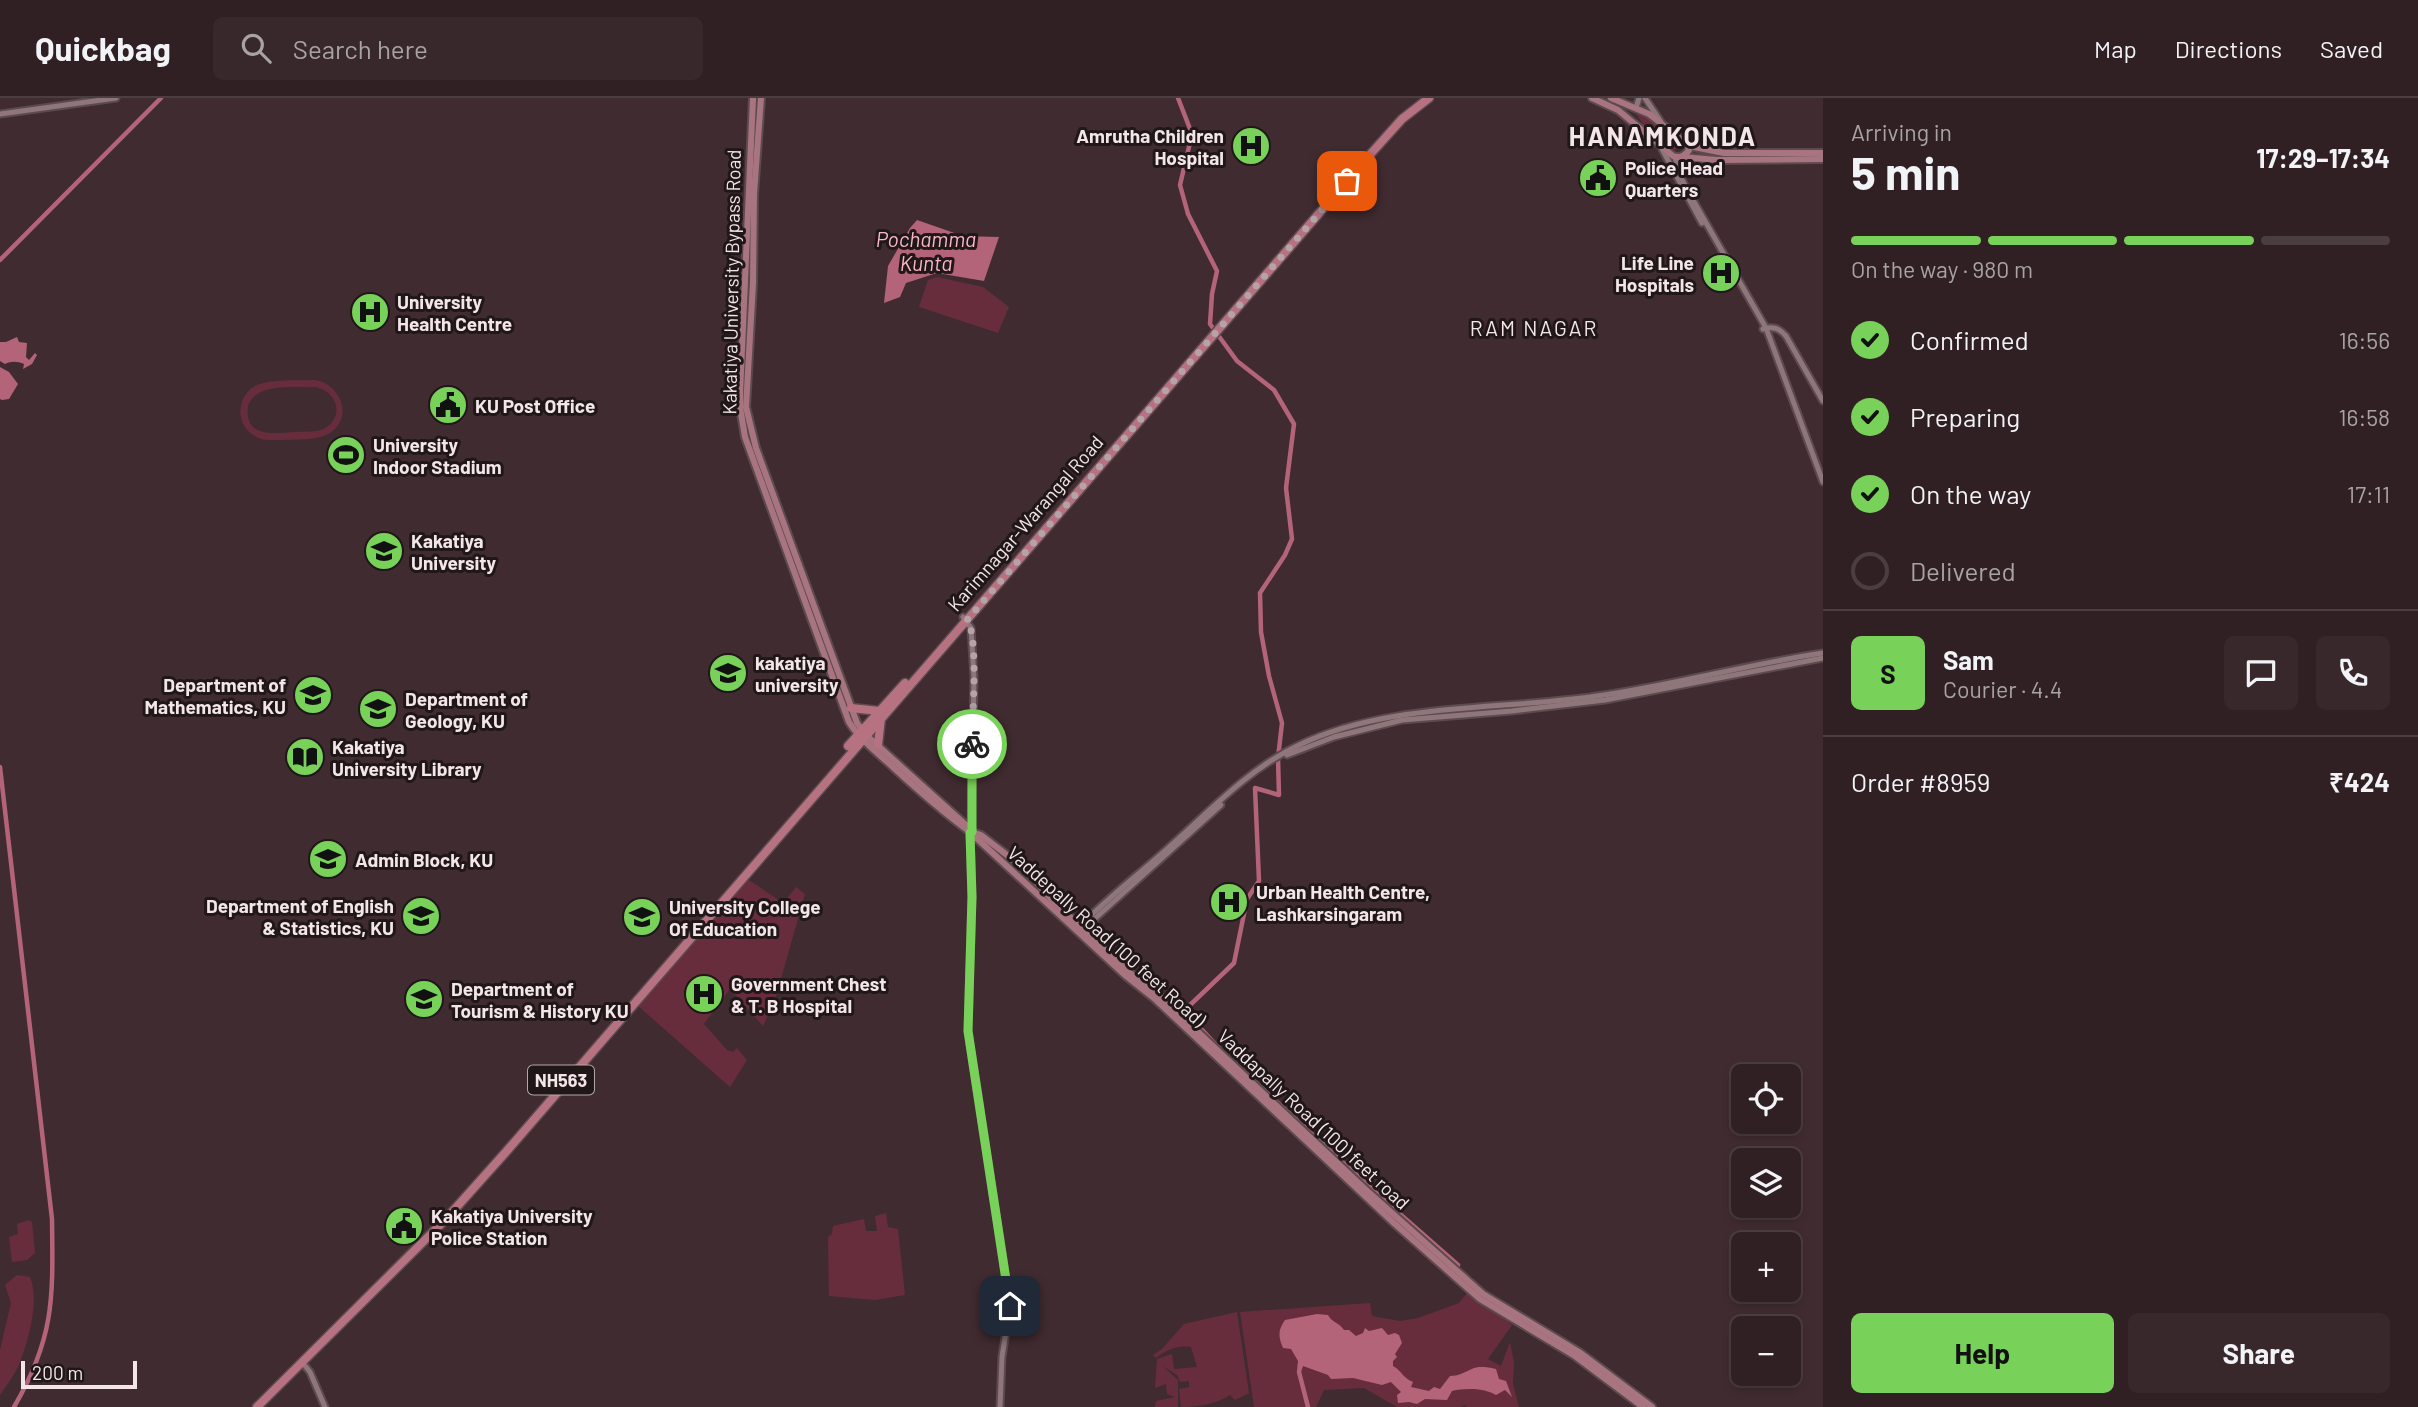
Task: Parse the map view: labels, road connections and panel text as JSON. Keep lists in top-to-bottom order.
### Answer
{
  "streets": {
    "highway": ["Karimnagar-Warangal Road", "NH563"],
    "main road": ["Kakatiya University Bypass Road", "Vaddepally Road (100 feet Road)", "Vaddapally Road (100) feet road"]
  },
  "crossings": [
    ["Kakatiya University Bypass Road", "Karimnagar-Warangal Road"],
    ["Kakatiya University Bypass Road", "NH563"],
    ["Karimnagar-Warangal Road", "NH563"],
    ["Vaddepally Road (100 feet Road)", "Vaddapally Road (100) feet road"]
  ],
  "districts": ["HANAMKONDA", "RAM NAGAR"],
  "water": ["Pochamma Kunta"],
  "places": {
    "hospital": [
      "Amrutha Children Hospital",
      "Life Line Hospitals",
      "University Health Centre",
      "Urban Health Centre, Lashkarsingaram",
      "Government Chest & T. B Hospital"
    ],
    "public building": ["Police Head Quarters", "KU Post Office", "Kakatiya University Police Station"],
    "sports": ["University Indoor Stadium"],
    "school or university": [
      "Kakatiya University",
      "kakatiya university",
      "Department of Mathematics, KU",
      "Department of Geology, KU",
      "Admin Block, KU",
      "Department of English & Statistics, KU",
      "University College Of Education",
      "Department of Tourism & History KU"
    ],
    "library": ["Kakatiya University Library"]
  },
  "scale_bar": "200 m",
  "page": {
    "header": "Quickbag",
    "search": "Search here",
    "nav": ["Map", "Directions", "Saved"],
    "heading": ["5 min", "Arriving in", "17:29–17:34"],
    "panel": [
      "Sam",
      "Courier · 4.4",
      "Order #8959",
      "₹424"
    ],
    "bar": "On the way · 980 m",
    "list": [
      ["Confirmed", "16:56"],
      ["Preparing", "16:58"],
      ["On the way", "17:11"],
      "Delivered"
    ],
    "round": "S",
    "map_buttons": ["+", "−"],
    "buttons": ["Help", "Share"],
    "scale": "200 m"
  }
}
